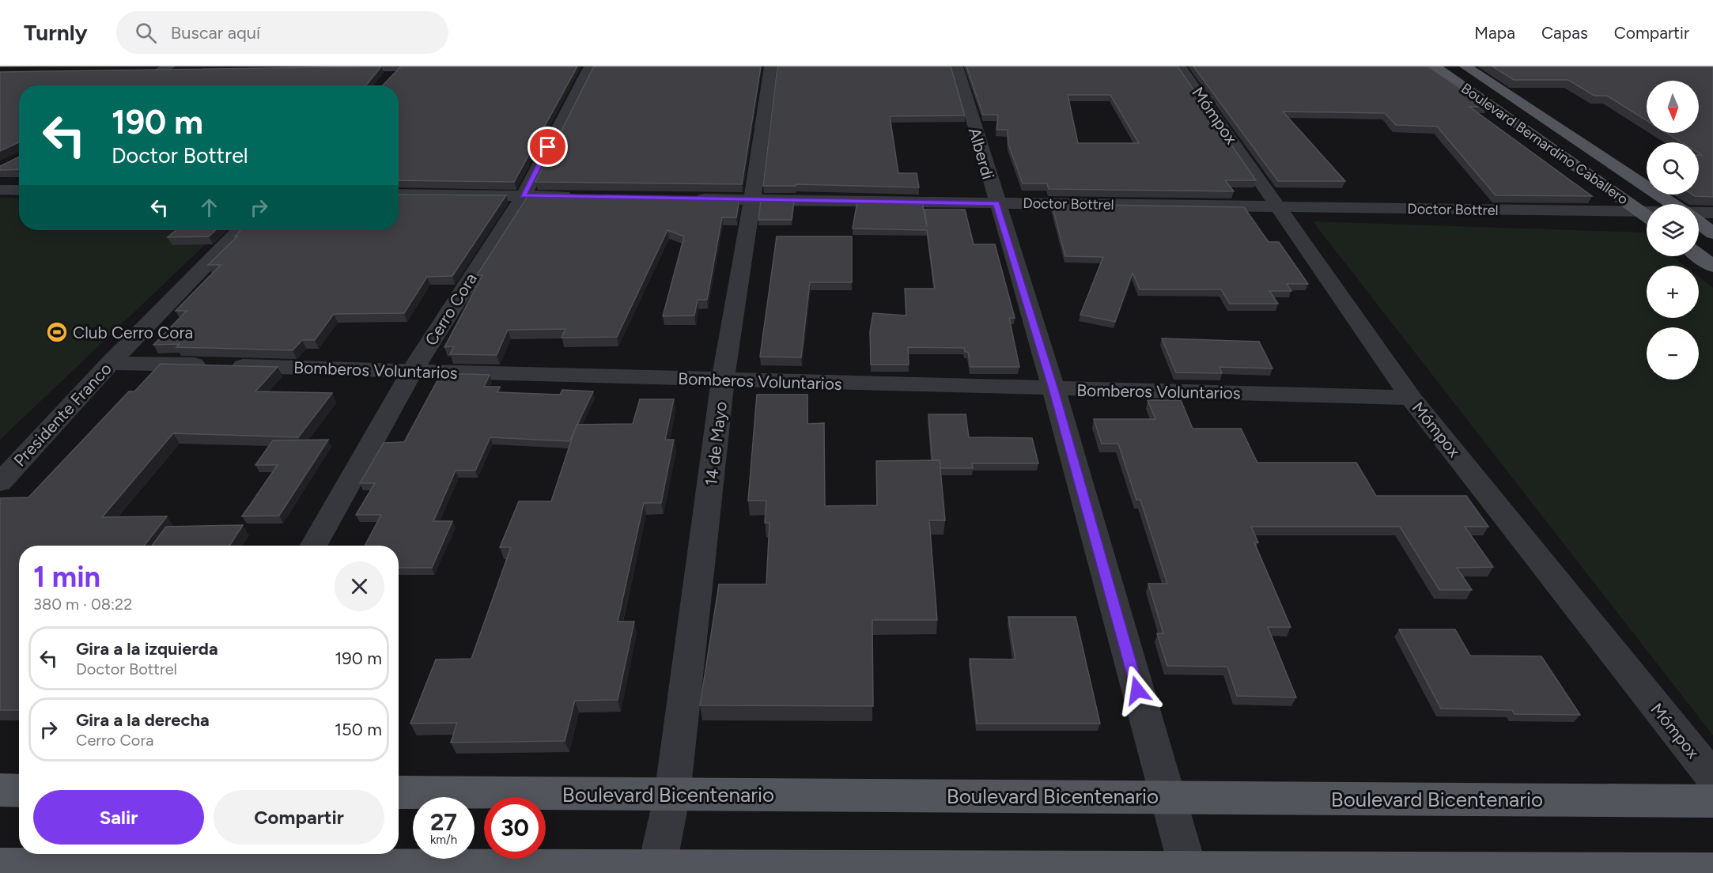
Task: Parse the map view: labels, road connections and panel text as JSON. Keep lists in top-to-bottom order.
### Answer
{
  "streets": {
    "main road": ["Boulevard Bernardino Caballero", "Boulevard Bicentenario"],
    "street": [
      "Mómpox",
      "Alberdi",
      "Doctor Bottrel",
      "Cerro Cora",
      "Bomberos Voluntarios",
      "Presidente Franco",
      "14 de Mayo"
    ]
  },
  "crossings": [
    ["Mómpox", "Doctor Bottrel"],
    ["Mómpox", "Bomberos Voluntarios"],
    ["Alberdi", "Doctor Bottrel"],
    ["Alberdi", "Bomberos Voluntarios"],
    ["Alberdi", "Boulevard Bicentenario"],
    ["Doctor Bottrel", "14 de Mayo"],
    ["Cerro Cora", "Bomberos Voluntarios"],
    ["Bomberos Voluntarios", "Presidente Franco"],
    ["Bomberos Voluntarios", "14 de Mayo"],
    ["14 de Mayo", "Boulevard Bicentenario"]
  ],
  "places": {
    "sports": ["Club Cerro Cora"]
  },
  "north": "bottom",
  "page": {
    "header": "Turnly",
    "search": "Buscar aquí",
    "nav": ["Mapa", "Capas", "Compartir"],
    "map_buttons": ["+", "−"],
    "turn": ["190 m", "Doctor Bottrel"],
    "heading": ["1 min", "380 m · 08:22"],
    "list": [
      {
        "name": "Gira a la izquierda",
        "note": "Doctor Bottrel",
        "value": "190 m"
      },
      {
        "name": "Gira a la derecha",
        "note": "Cerro Cora",
        "value": "150 m"
      }
    ],
    "buttons": ["Salir", "Compartir"],
    "speed": "27 km/h",
    "limit": "30"
  }
}
